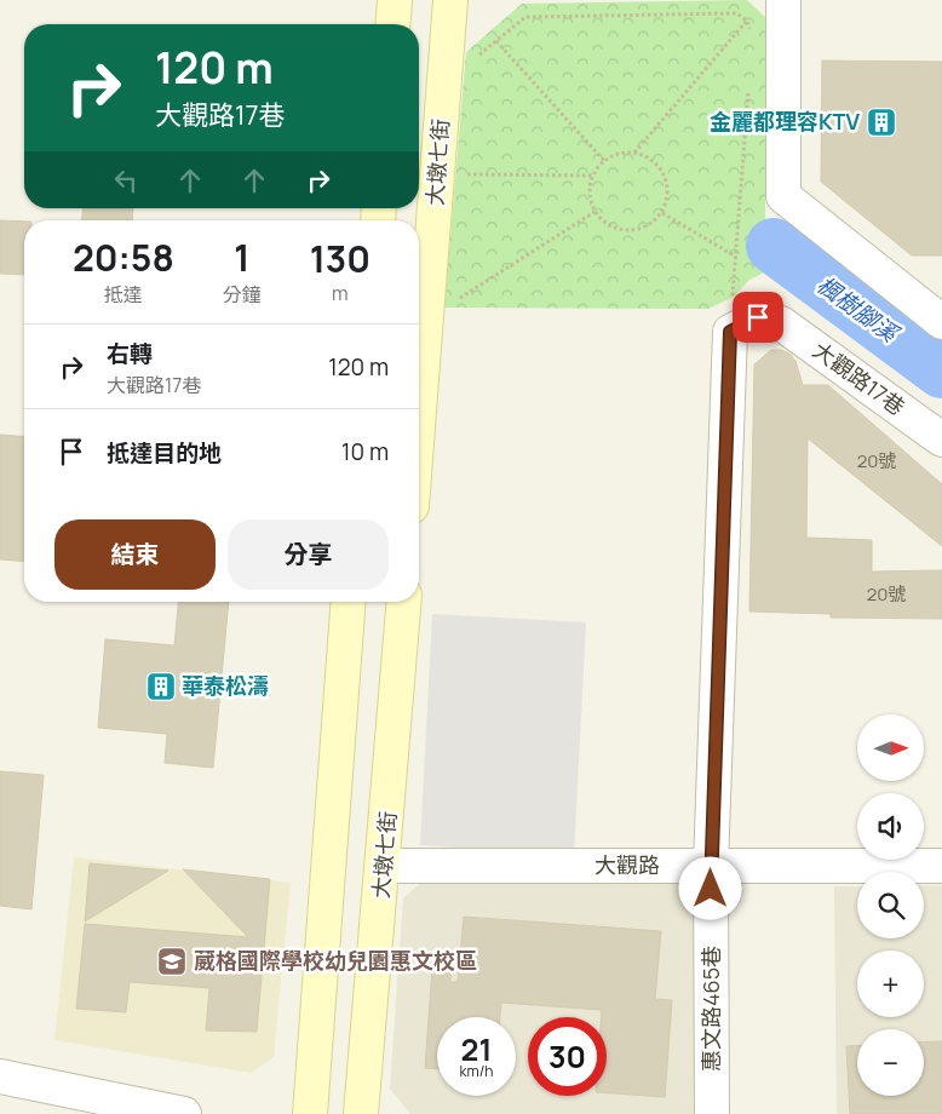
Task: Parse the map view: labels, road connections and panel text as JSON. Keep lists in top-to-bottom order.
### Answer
{
  "streets": {
    "street": [
      "大墩七街",
      "大觀路17巷",
      "大觀路",
      "惠文路465巷"
    ]
  },
  "crossings": [
    ["大墩七街", "大觀路"],
    ["大觀路", "惠文路465巷"]
  ],
  "water": ["楓樹腳溪"],
  "places": {
    "building": ["金麗都理容KTV", "華泰松濤"],
    "school or university": ["葳格國際學校幼兒園惠文校區"]
  },
  "house_numbers": ["20號", "20號"],
  "north": "right",
  "page": {
    "turn": ["120 m", "大觀路17巷"],
    "eta": [
      "20:58",
      "抵達",
      "1",
      "分鐘",
      "130",
      "m"
    ],
    "list": [
      {
        "name": "右轉",
        "note": "大觀路17巷",
        "value": "120 m"
      },
      {
        "name": "抵達目的地",
        "value": "10 m"
      }
    ],
    "buttons": ["結束", "分享"],
    "map_buttons": ["+", "−"],
    "speed": "21 km/h",
    "limit": "30"
  }
}
